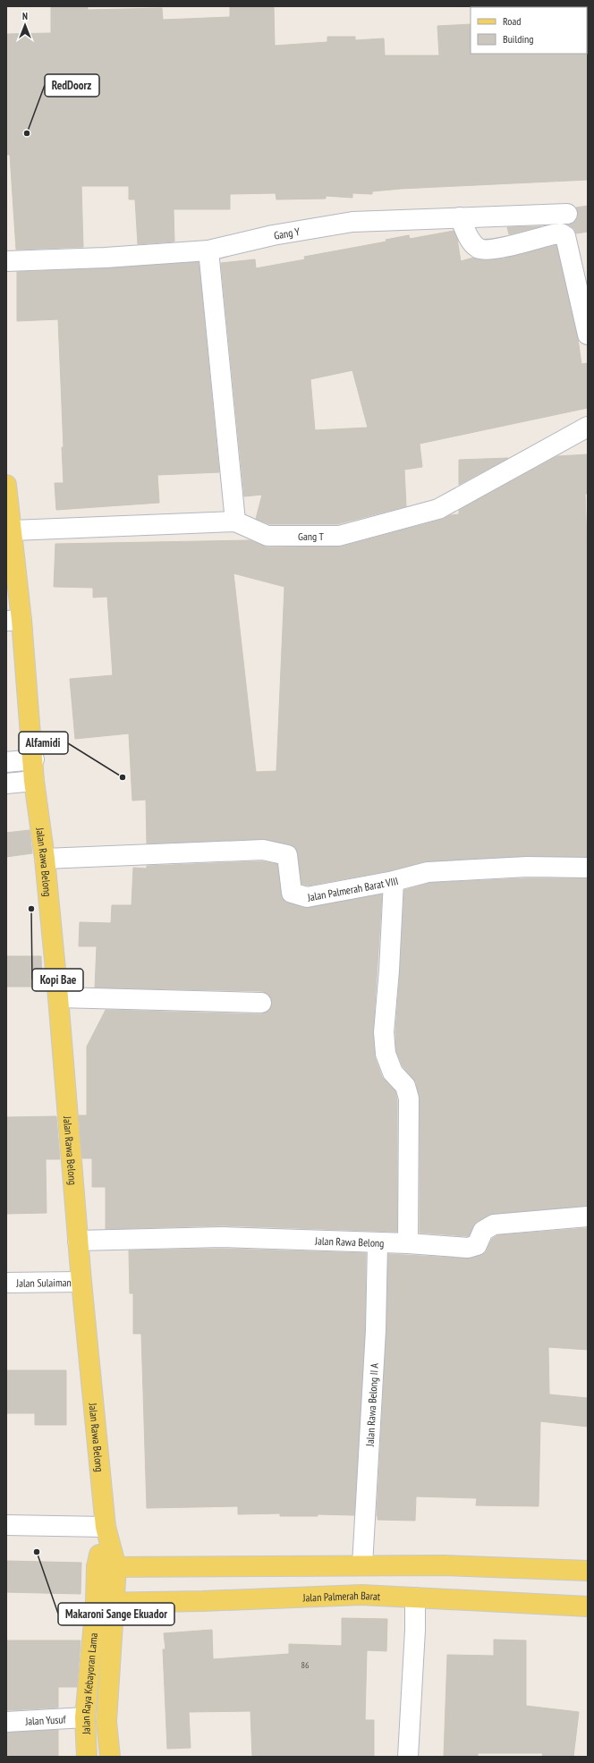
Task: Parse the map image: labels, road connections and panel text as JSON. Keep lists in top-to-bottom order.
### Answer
{
  "streets": {
    "main road": ["Jalan Rawa Belong", "Jalan Palmerah Barat", "Jalan Raya Kebayoran Lama"],
    "street": [
      "Gang Y",
      "Gang T",
      "Jalan Palmerah Barat VIII",
      "Jalan Sulaiman",
      "Jalan Rawa Belong II A",
      "Jalan Yusuf"
    ]
  },
  "crossings": [
    ["Gang T", "Jalan Rawa Belong"],
    ["Jalan Rawa Belong", "Jalan Palmerah Barat VIII"],
    ["Jalan Rawa Belong", "Jalan Sulaiman"],
    ["Jalan Rawa Belong", "Jalan Rawa Belong II A"],
    ["Jalan Rawa Belong", "Jalan Raya Kebayoran Lama"],
    ["Jalan Palmerah Barat", "Jalan Raya Kebayoran Lama"],
    ["Jalan Raya Kebayoran Lama", "Jalan Yusuf"]
  ],
  "places": [
    "RedDoorz",
    "Alfamidi",
    "Kopi Bae",
    "Makaroni Sange Ekuador"
  ],
  "house_numbers": ["86"],
  "legend": ["Road", "Building"],
  "north": "top"
}
